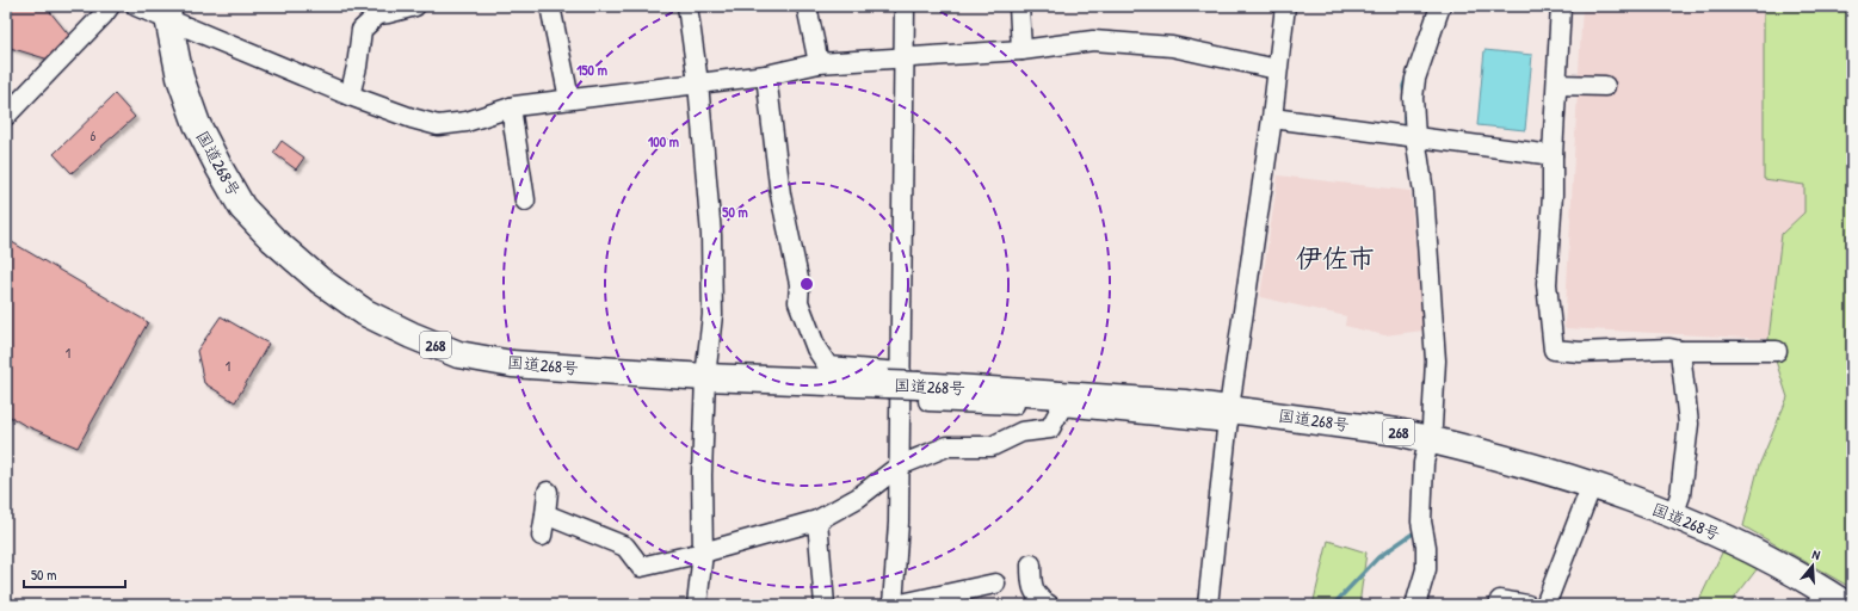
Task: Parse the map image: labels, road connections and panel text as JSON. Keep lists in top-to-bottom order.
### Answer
{
  "streets": {
    "highway": ["国道268号", "268"]
  },
  "districts": ["伊佐市"],
  "house_numbers": ["6", "1", "1"],
  "scale_bar": "50 m",
  "north": "top",
  "rings": ["150 m", "100 m", "50 m"]
}
